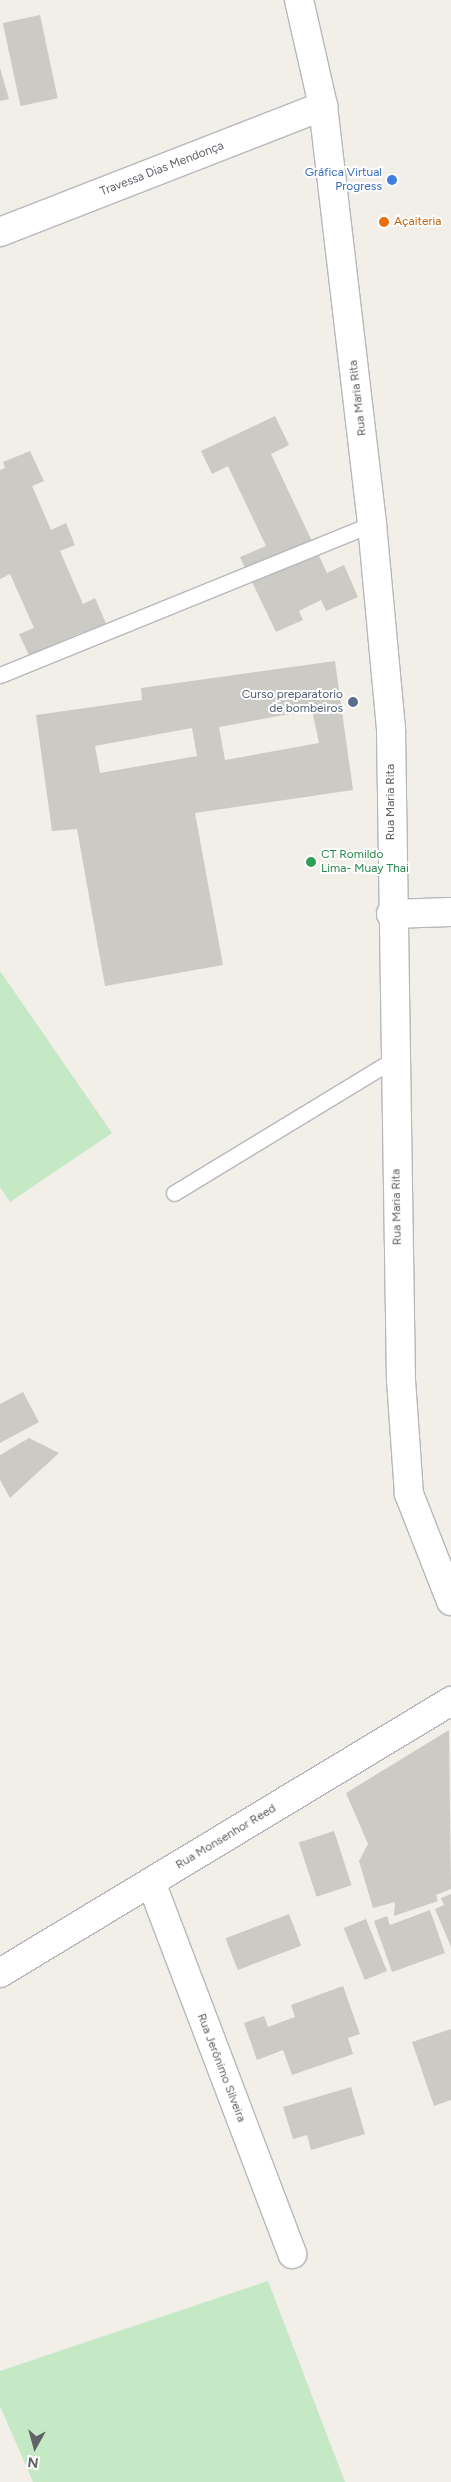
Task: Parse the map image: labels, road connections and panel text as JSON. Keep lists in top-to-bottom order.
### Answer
{
  "streets": {
    "street": [
      "Travessa Dias Mendonça",
      "Rua Maria Rita",
      "Rua Monsenhor Reed",
      "Rua Jerônimo Silveira"
    ]
  },
  "crossings": [
    ["Travessa Dias Mendonça", "Rua Maria Rita"],
    ["Rua Monsenhor Reed", "Rua Jerônimo Silveira"]
  ],
  "places": [
    "Gráfica Virtual Progress",
    "Açaiteria",
    "Curso preparatorio de bombeiros",
    "CT Romildo Lima- Muay Thai"
  ],
  "north": "bottom"
}
